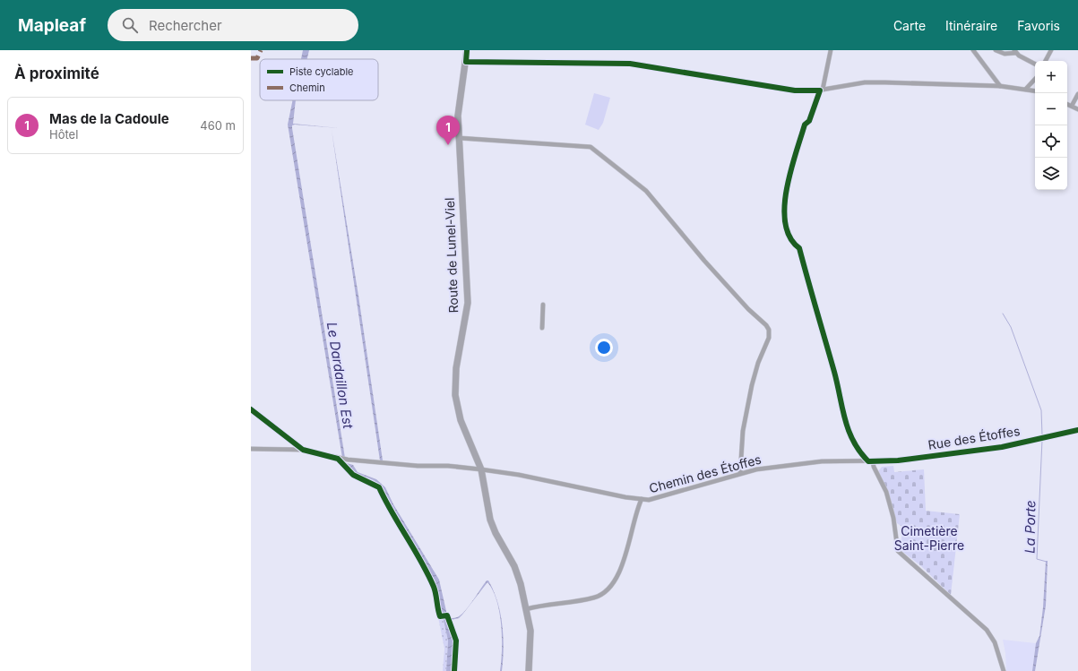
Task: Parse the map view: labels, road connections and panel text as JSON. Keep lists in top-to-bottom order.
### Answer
{
  "streets": {
    "street": ["Route de Lunel-Viel", "Rue des Étoffes", "Chemin des Étoffes"]
  },
  "crossings": [
    ["Route de Lunel-Viel", "Chemin des Étoffes"],
    ["Rue des Étoffes", "Chemin des Étoffes"]
  ],
  "water": ["Le Dardaillon Est", "La Porte"],
  "parks": ["Cimetière Saint-Pierre"],
  "legend": ["Piste cyclable", "Chemin"],
  "page": {
    "header": "Mapleaf",
    "search": "Rechercher",
    "nav": ["Carte", "Itinéraire", "Favoris"],
    "heading": "À proximité",
    "map_buttons": ["+", "−"],
    "list": [
      {
        "mark": "1",
        "name": "Mas de la Cadoule",
        "note": "Hôtel",
        "value": "460 m"
      }
    ],
    "pins": "1"
  }
}
